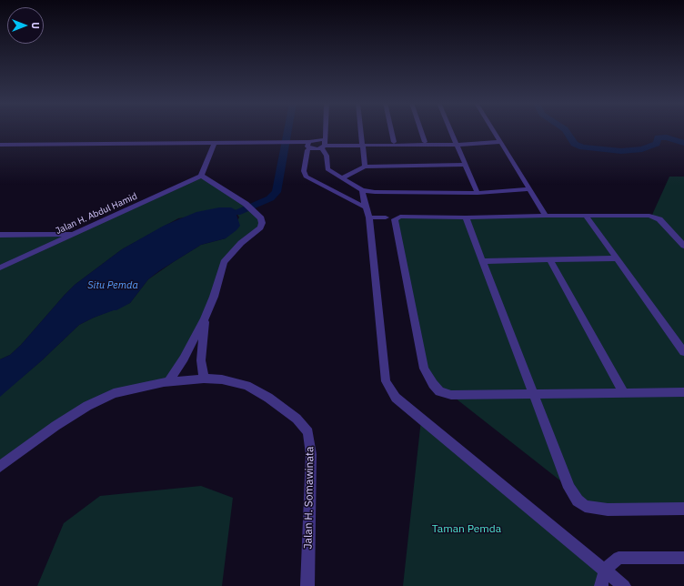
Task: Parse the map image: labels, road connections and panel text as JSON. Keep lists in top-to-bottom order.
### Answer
{
  "streets": {
    "street": ["Jalan H. Abdul Hamid", "Jalan H. Somawinata"]
  },
  "water": ["Situ Pemda"],
  "parks": ["Taman Pemda"],
  "north": "right"
}
